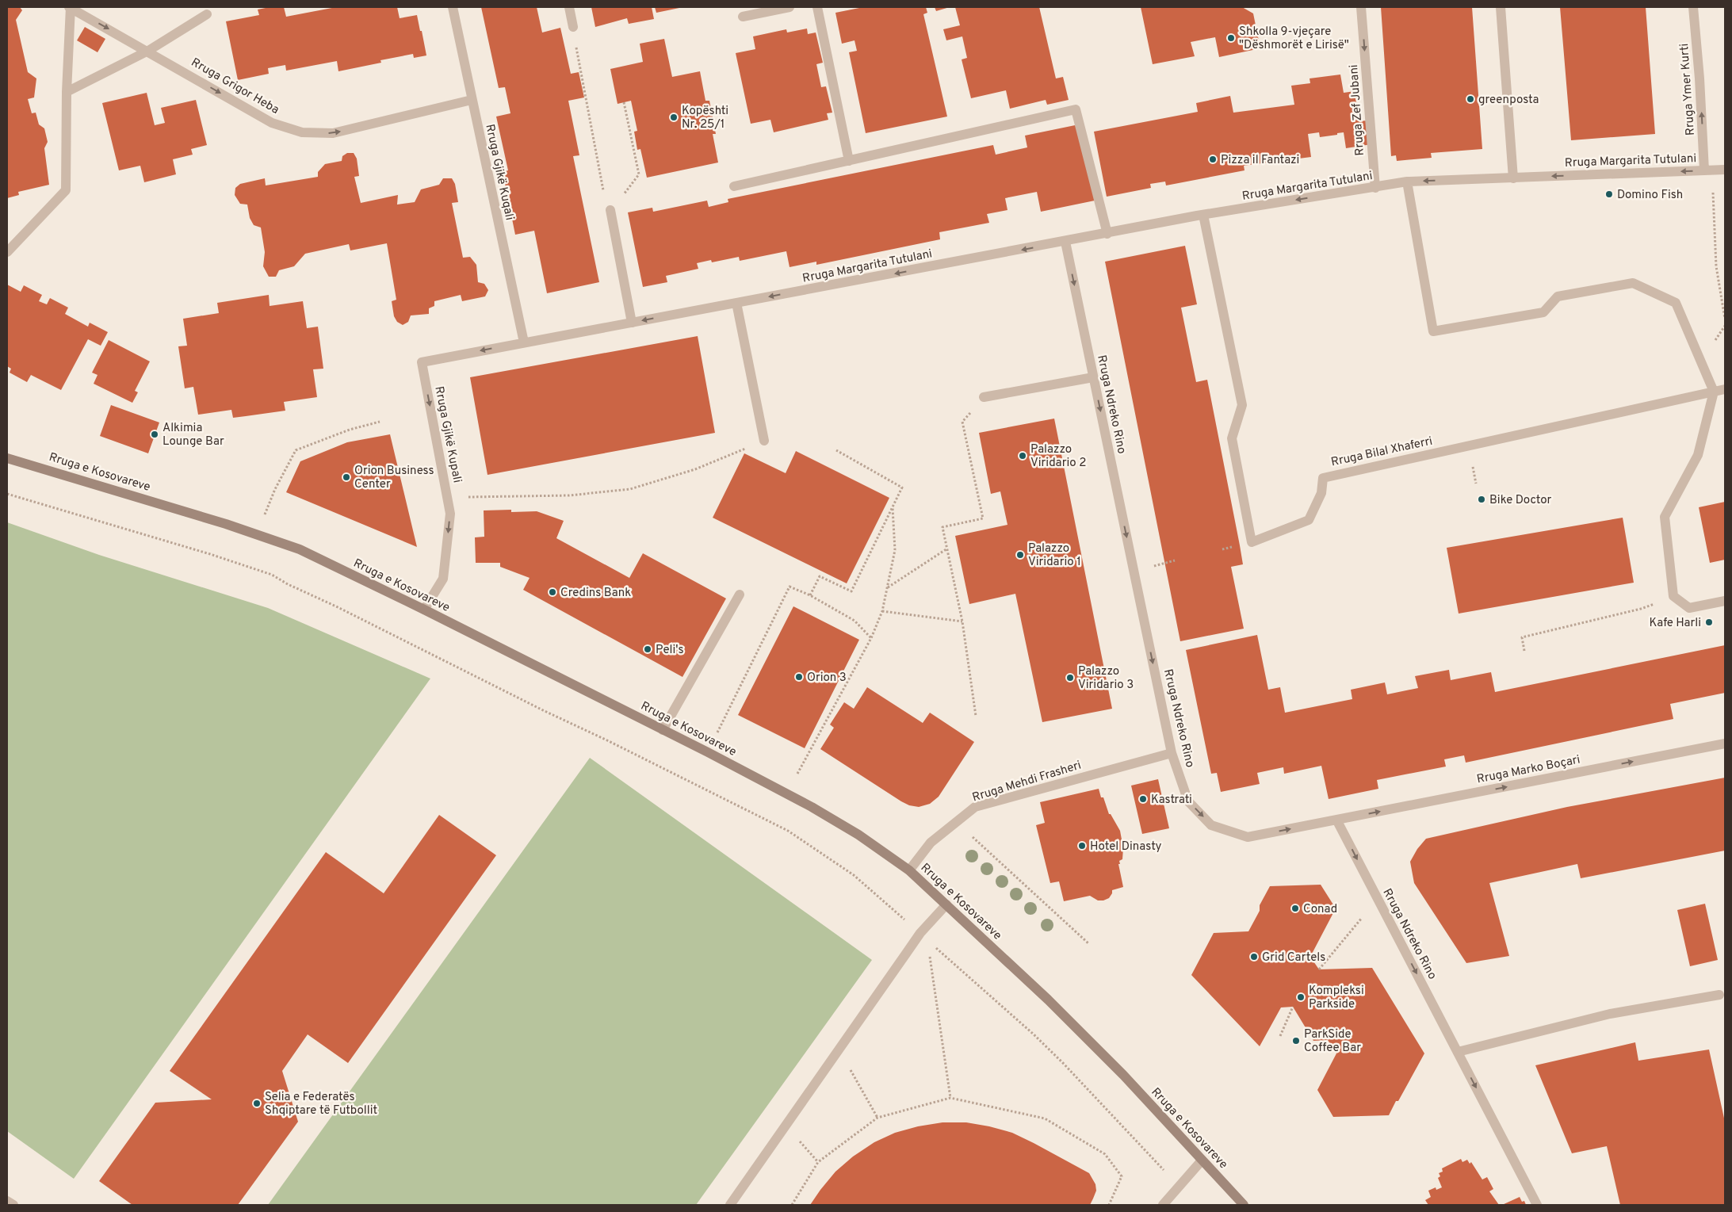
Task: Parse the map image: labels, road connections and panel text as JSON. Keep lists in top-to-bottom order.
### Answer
{
  "streets": {
    "street": [
      "Rruga Grigor Heba",
      "Rruga Ymer Kurti",
      "Rruga Zef Jubani",
      "Rruga Margarita Tutulani",
      "Rruga Gjikë Kuqali",
      "Rruga Ndreko Rino",
      "Rruga Gjikë Kupali",
      "Rruga Bilal Xhaferri",
      "Rruga e Kosovareve",
      "Rruga Marko Boçari",
      "Rruga Mehdi Frasheri"
    ]
  },
  "crossings": [
    ["Rruga Grigor Heba", "Rruga Gjikë Kuqali"],
    ["Rruga Ymer Kurti", "Rruga Margarita Tutulani"],
    ["Rruga Zef Jubani", "Rruga Margarita Tutulani"],
    ["Rruga Margarita Tutulani", "Rruga Gjikë Kuqali"],
    ["Rruga Margarita Tutulani", "Rruga Ndreko Rino"],
    ["Rruga Margarita Tutulani", "Rruga Gjikë Kupali"],
    ["Rruga Margarita Tutulani", "Rruga Bilal Xhaferri"],
    ["Rruga Gjikë Kuqali", "Rruga Gjikë Kupali"],
    ["Rruga Ndreko Rino", "Rruga Marko Boçari"],
    ["Rruga Ndreko Rino", "Rruga Mehdi Frasheri"],
    ["Rruga Gjikë Kupali", "Rruga e Kosovareve"],
    ["Rruga e Kosovareve", "Rruga Mehdi Frasheri"]
  ],
  "one_way": [
    "Rruga Grigor Heba",
    "Rruga Ymer Kurti",
    "Rruga Zef Jubani",
    "Rruga Margarita Tutulani",
    "Rruga Ndreko Rino",
    "Rruga Marko Boçari"
  ],
  "places": [
    "Shkolla 9-vjeçare \"Dëshmorët e Lirisë\"",
    "greenposta",
    "Kopështi Nr. 25/1",
    "Pizza il Fantazi",
    "Domino Fish",
    "Alkimia Lounge Bar",
    "Palazzo Viridario 2",
    "Orion Business Center",
    "Bike Doctor",
    "Palazzo Viridario 1",
    "Credins Bank",
    "Kafe Harli",
    "Peli's",
    "Orion 3",
    "Palazzo Viridario 3",
    "Kastrati",
    "Hotel Dinasty",
    "Conad",
    "Grid Cartels",
    "Kompleksi Parkside",
    "ParkSide Coffee Bar",
    "Selia e Federatës Shqiptare të Futbollit"
  ]
}
